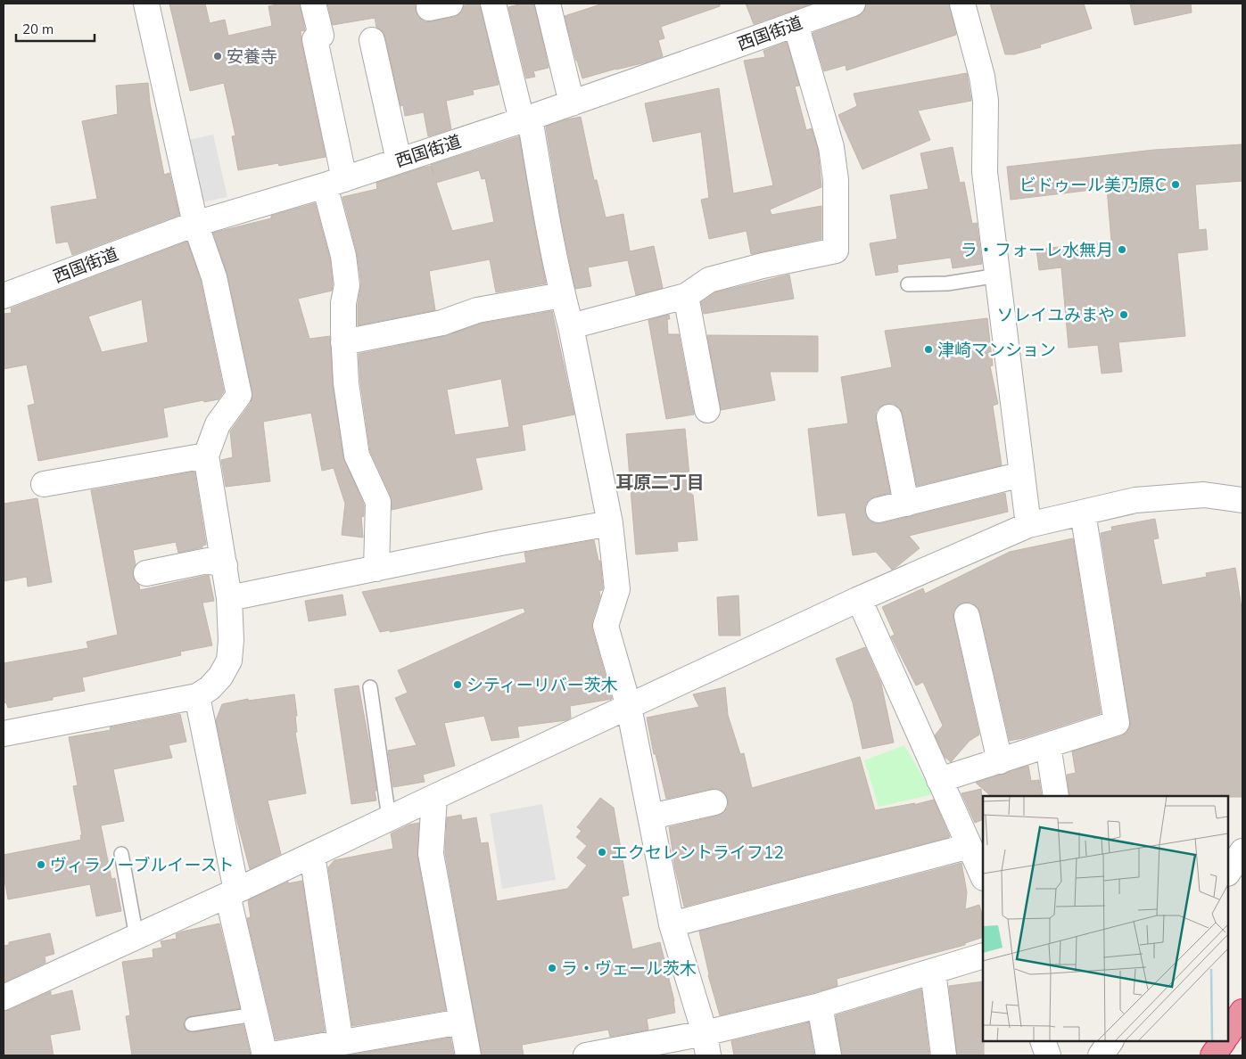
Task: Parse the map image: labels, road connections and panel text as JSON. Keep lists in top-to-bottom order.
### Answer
{
  "streets": {
    "street": ["西国街道"]
  },
  "districts": ["耳原二丁目"],
  "places": [
    "安養寺",
    "ビドゥール美乃原C",
    "ラ・フォーレ水無月",
    "ソレイユみまや",
    "津崎マンション",
    "シティーリバー茨木",
    "エクセレントライフ12",
    "ヴィラノーブルイースト",
    "ラ・ヴェール茨木"
  ],
  "scale_bar": "20 m"
}
